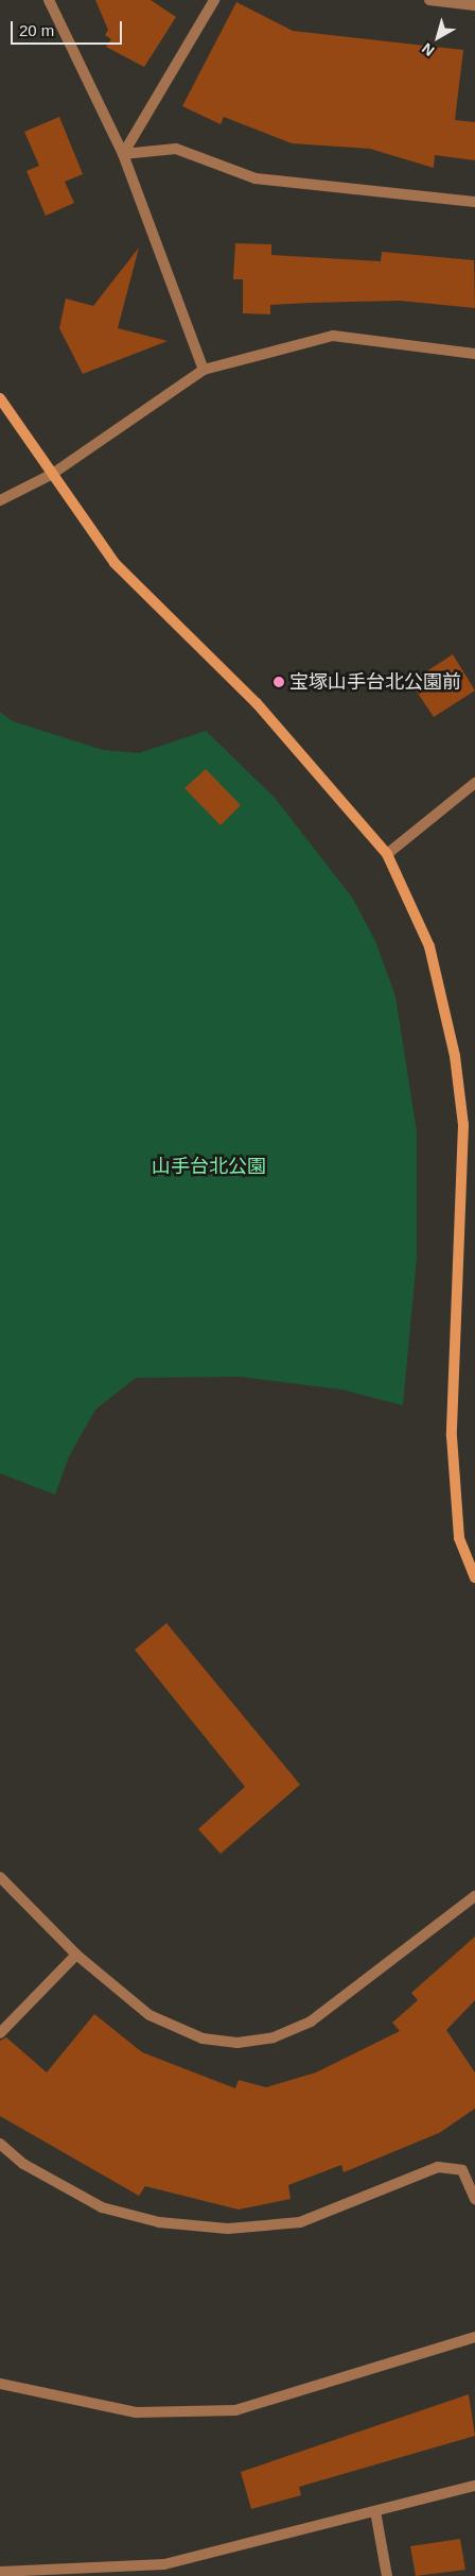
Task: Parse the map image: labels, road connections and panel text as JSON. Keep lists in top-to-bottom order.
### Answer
{
  "parks": ["山手台北公園"],
  "places": ["宝塚山手台北公園前"],
  "scale_bar": "20 m",
  "north": "bottom left"
}
